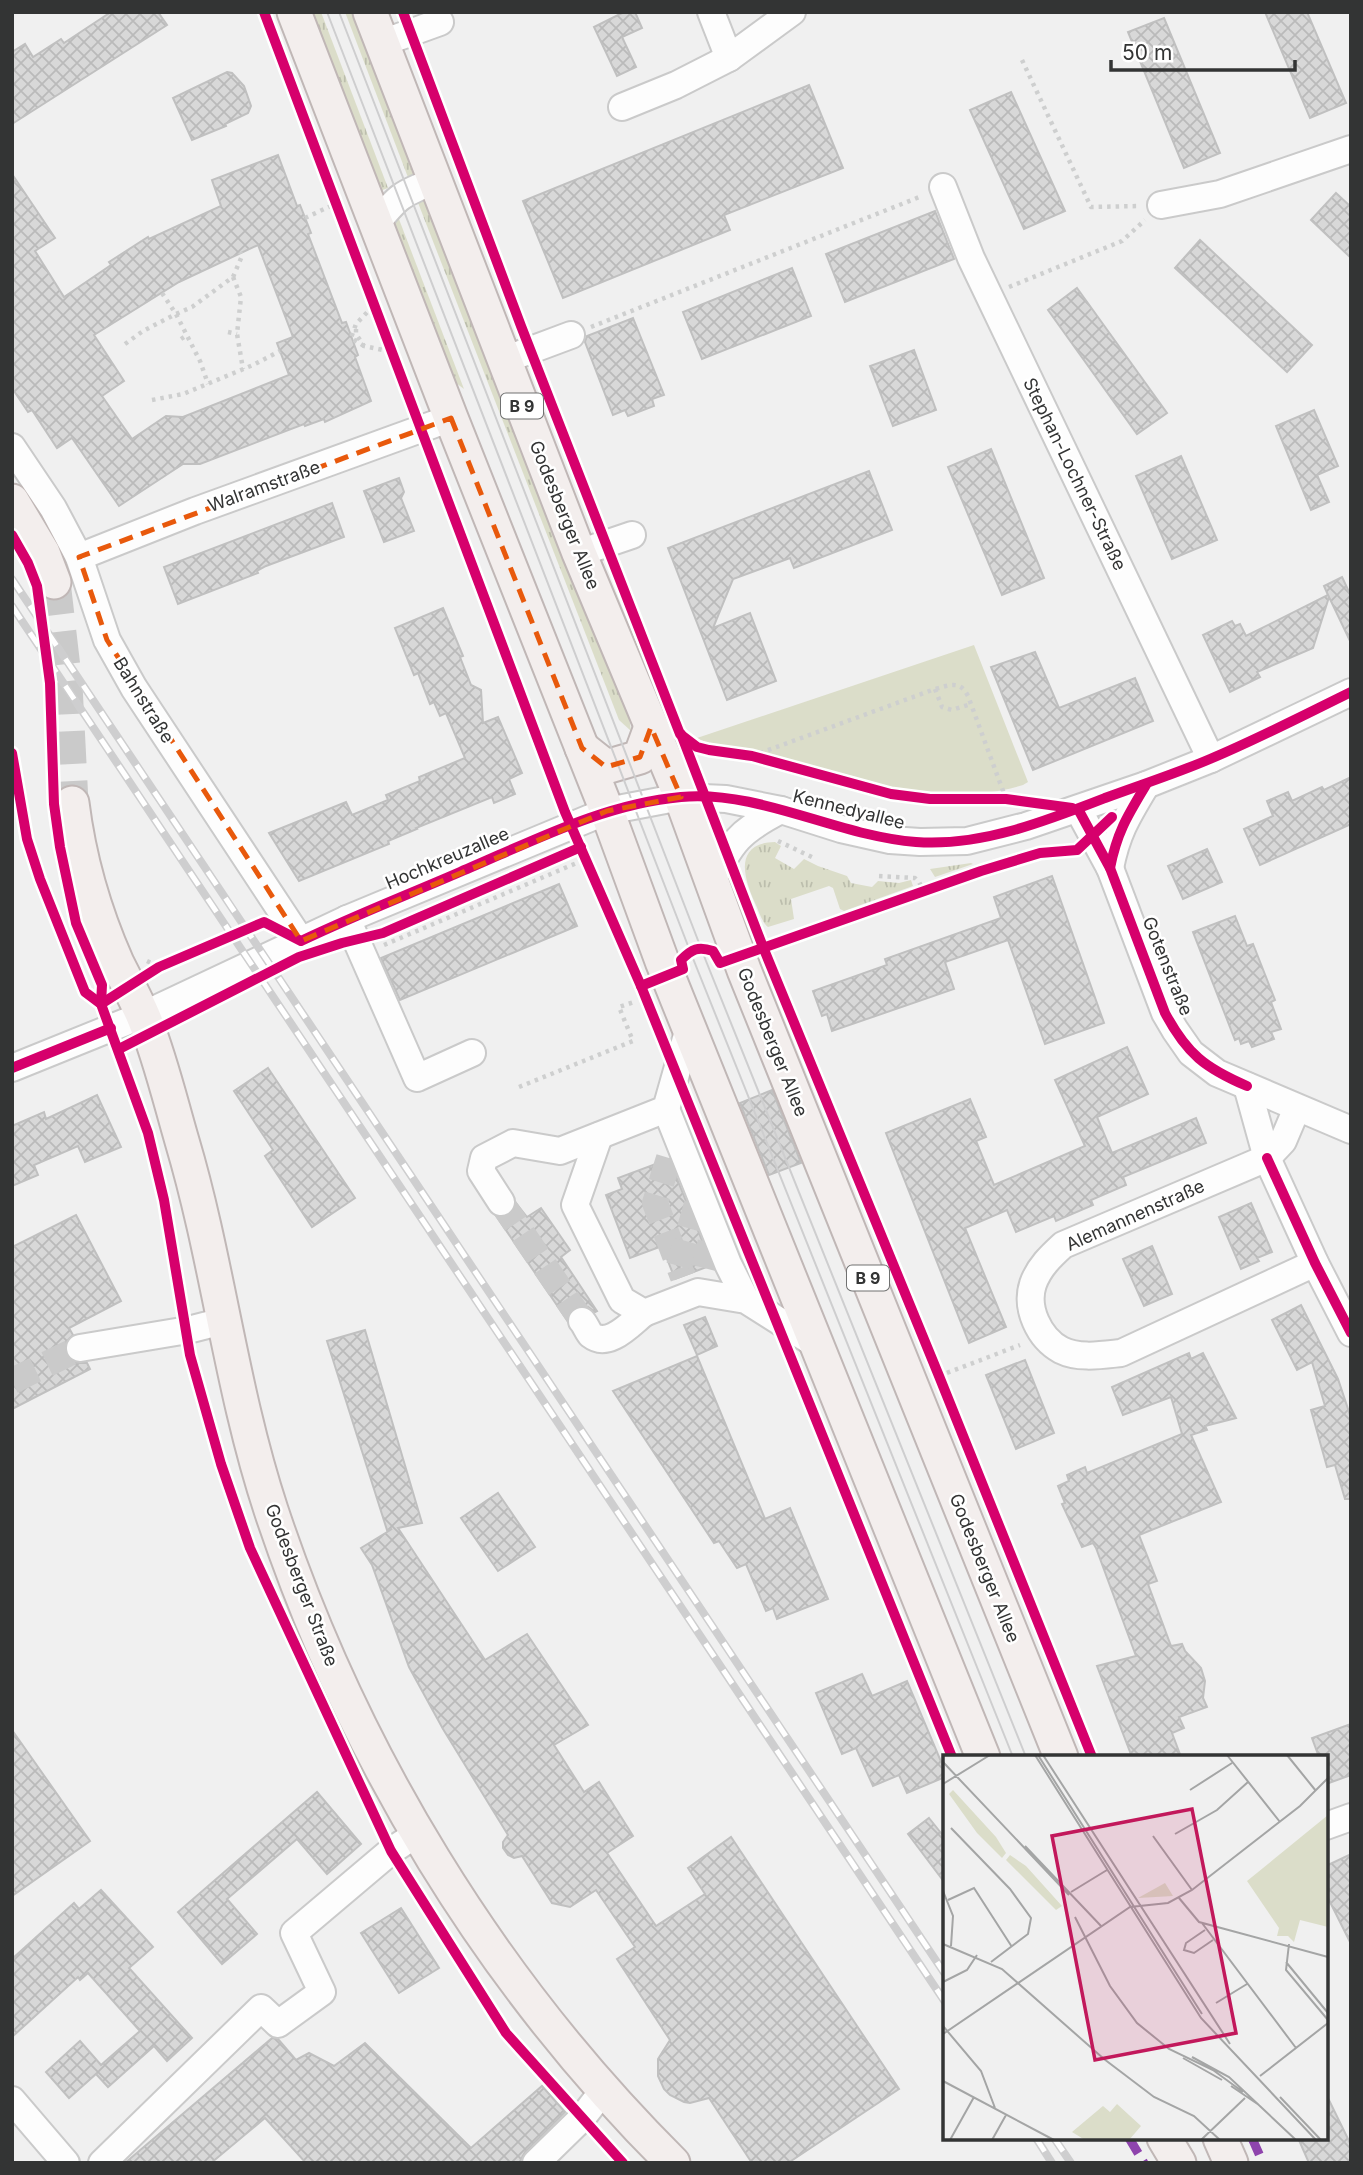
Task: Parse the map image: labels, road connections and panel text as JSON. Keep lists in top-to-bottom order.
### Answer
{
  "streets": {
    "main road": ["B 9", "Godesberger Allee", "Godesberger Straße"],
    "street": [
      "Stephan-Lochner-Straße",
      "Walramstraße",
      "Bahnstraße",
      "Kennedyallee",
      "Hochkreuzallee",
      "Gotenstraße",
      "Alemannenstraße"
    ]
  },
  "crossings": [
    ["Stephan-Lochner-Straße", "Kennedyallee"],
    ["Walramstraße", "Bahnstraße"],
    ["Godesberger Allee", "Kennedyallee"],
    ["Bahnstraße", "Hochkreuzallee"],
    ["Kennedyallee", "Hochkreuzallee"],
    ["Kennedyallee", "Gotenstraße"],
    ["Hochkreuzallee", "Godesberger Straße"]
  ],
  "scale_bar": "50 m"
}
